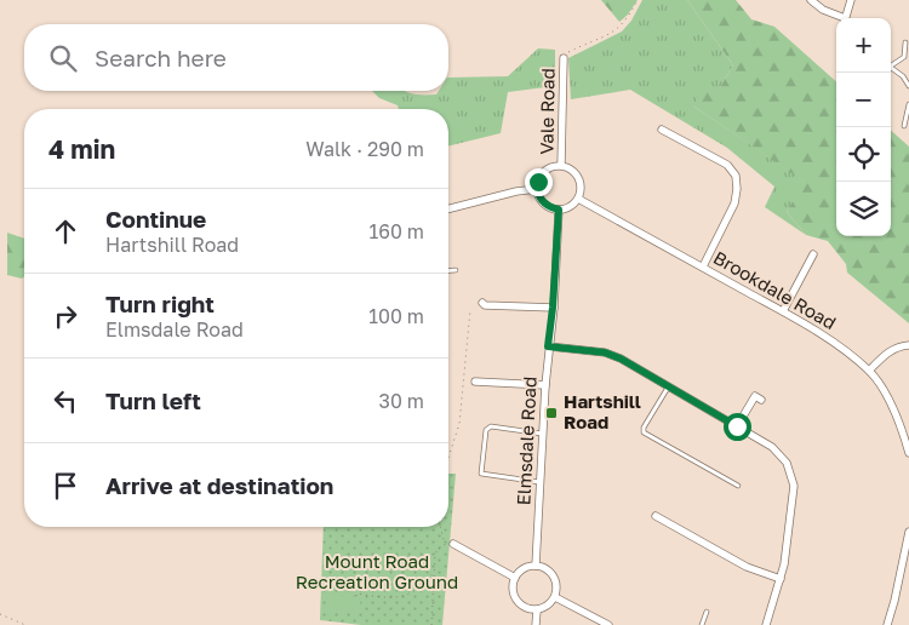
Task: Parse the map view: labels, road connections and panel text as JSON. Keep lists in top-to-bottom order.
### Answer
{
  "streets": {
    "street": ["Vale Road", "Brookdale Road", "Elmsdale Road"]
  },
  "crossings": [
    ["Vale Road", "Brookdale Road"],
    ["Vale Road", "Elmsdale Road"],
    ["Brookdale Road", "Elmsdale Road"]
  ],
  "parks": ["Mount Road Recreation Ground"],
  "places": {
    "transit": ["Hartshill Road"]
  },
  "page": {
    "map_buttons": ["+", "−"],
    "search": "Search here",
    "heading": ["4 min", "Walk · 290 m"],
    "list": [
      ["Continue", "Hartshill Road", "160 m"],
      ["Turn right", "Elmsdale Road", "100 m"],
      ["Turn left", "30 m"],
      "Arrive at destination"
    ]
  }
}
